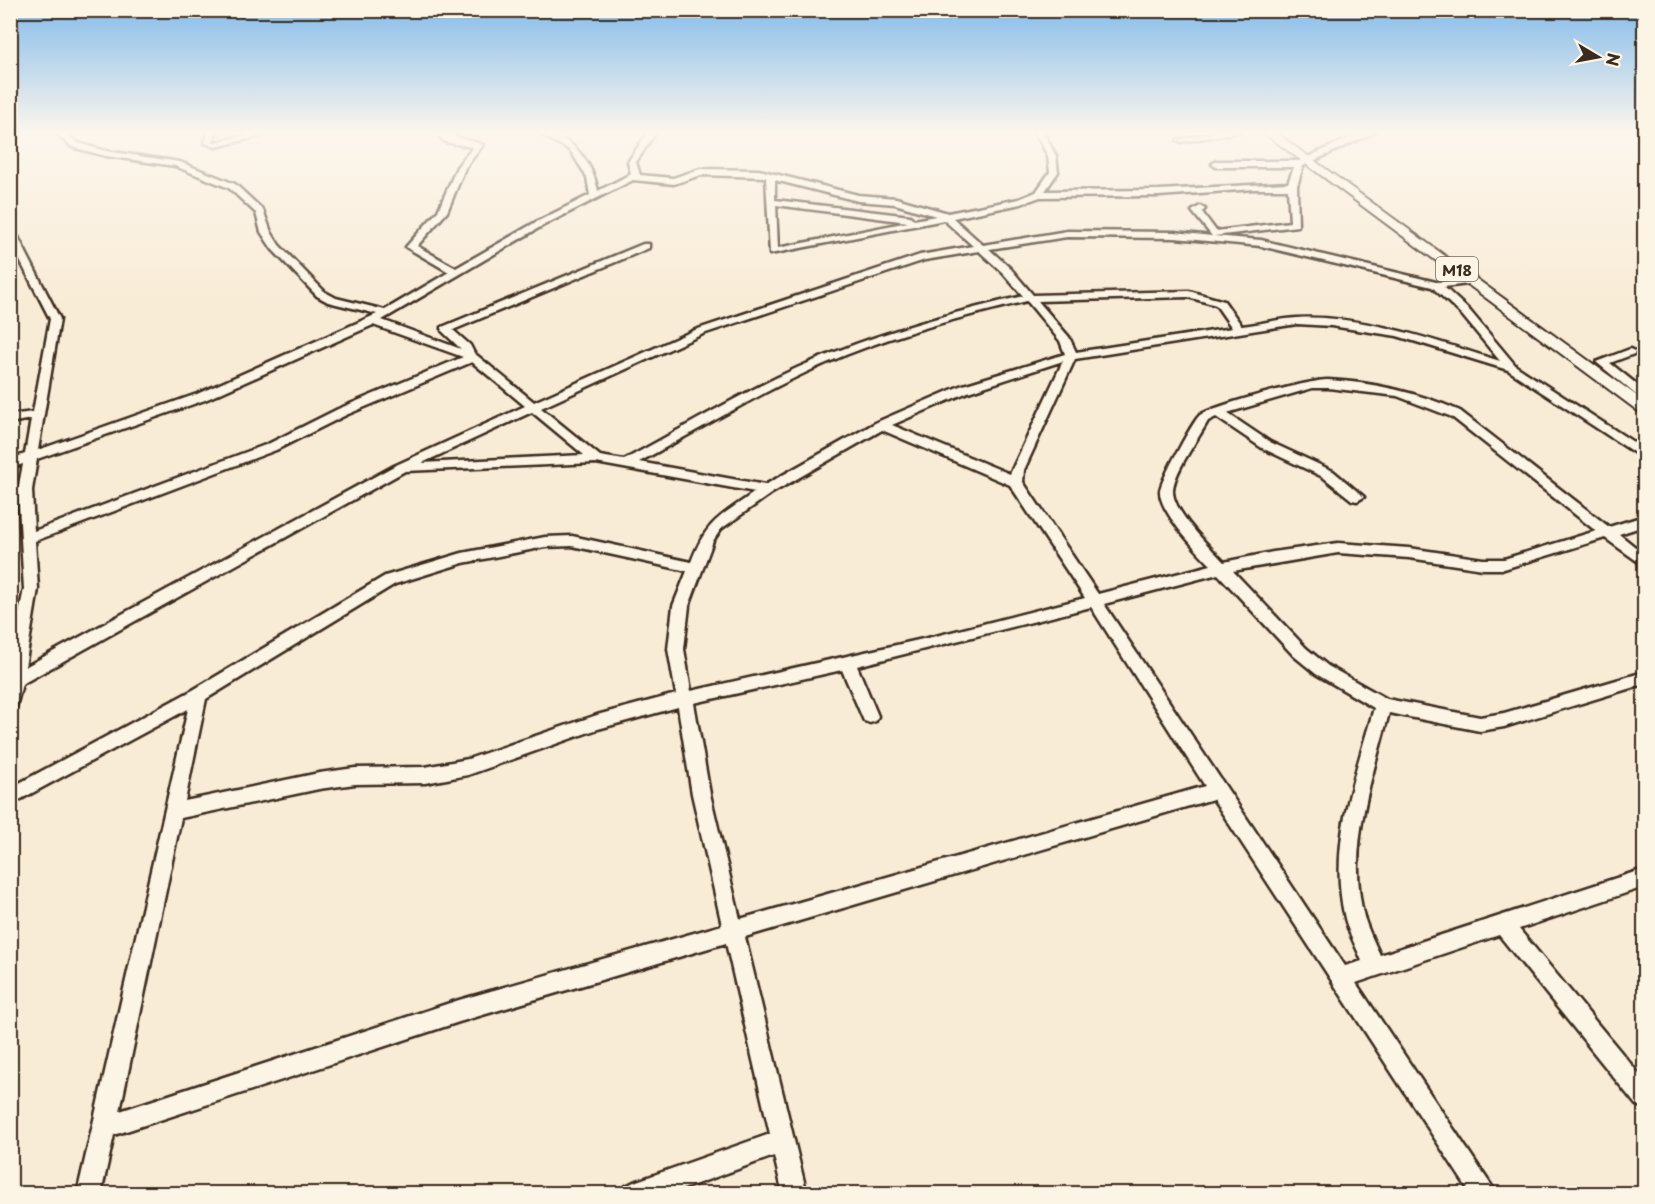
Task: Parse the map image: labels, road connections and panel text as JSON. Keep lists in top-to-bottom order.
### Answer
{
  "streets": {
    "main road": ["M18"]
  },
  "north": "right"
}
